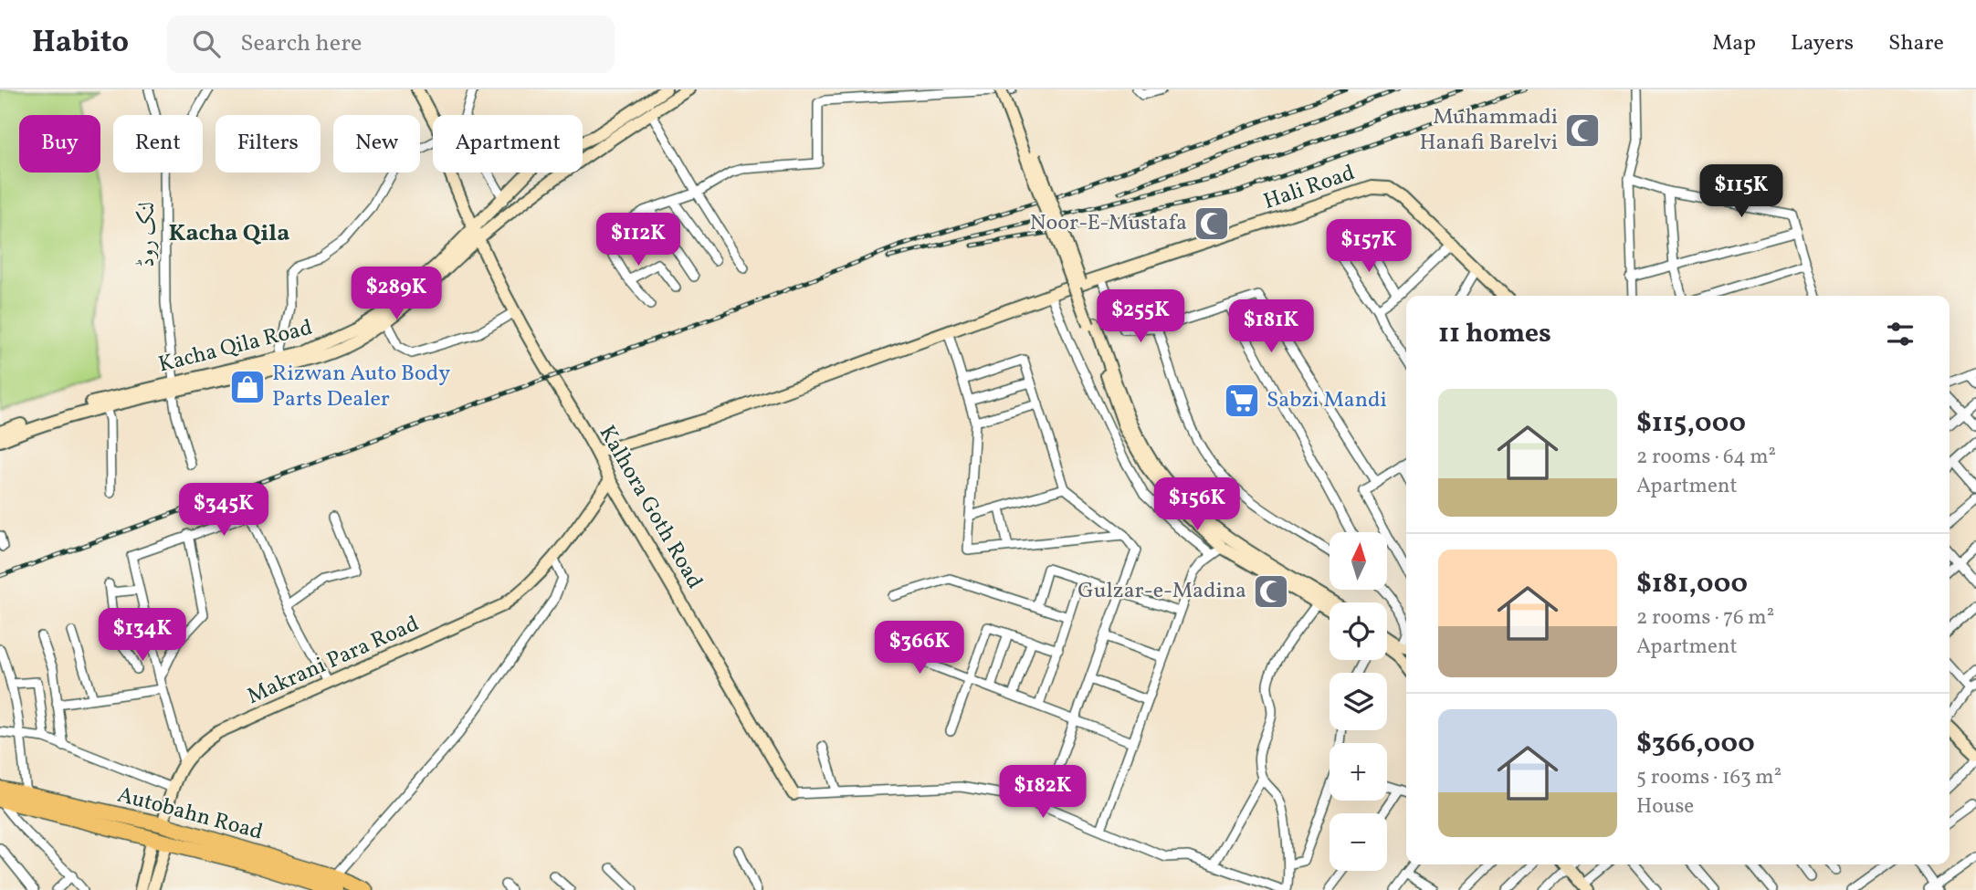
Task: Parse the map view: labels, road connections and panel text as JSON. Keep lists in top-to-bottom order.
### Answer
{
  "streets": {
    "highway": ["Autobahn Road"],
    "street": [
      "Hali Road",
      "لنک روڈ",
      "Kacha Qila Road",
      "Kalhora Goth Road",
      "Makrani Para Road"
    ]
  },
  "crossings": [
    ["Hali Road", "Kalhora Goth Road"],
    ["لنک روڈ", "Kacha Qila Road"],
    ["Kacha Qila Road", "Kalhora Goth Road"],
    ["Kalhora Goth Road", "Makrani Para Road"],
    ["Makrani Para Road", "Autobahn Road"]
  ],
  "districts": ["Kacha Qila"],
  "places": {
    "mosque": ["Muhammadi Hanafi Barelvi", "Noor-E-Mustafa", "Gulzar-e-Madina"],
    "shop": ["Rizwan Auto Body Parts Dealer"],
    "supermarket": ["Sabzi Mandi"]
  },
  "north": "top",
  "page": {
    "header": "Habito",
    "search": "Search here",
    "nav": ["Map", "Layers", "Share"],
    "chip": [
      "Buy",
      "Rent",
      "Filters",
      "New",
      "Apartment"
    ],
    "price": [
      "$115K",
      "$112K",
      "$157K",
      "$289K",
      "$255K",
      "$181K",
      "$156K",
      "$345K",
      "$134K",
      "$366K",
      "$182K"
    ],
    "heading": "11 homes",
    "list": [
      {
        "name": "$115,000",
        "note": "2 rooms · 64 m² · Apartment"
      },
      {
        "name": "$181,000",
        "note": "2 rooms · 76 m² · Apartment"
      },
      {
        "name": "$366,000",
        "note": "5 rooms · 163 m² · House"
      }
    ],
    "map_buttons": ["+", "−"]
  }
}
